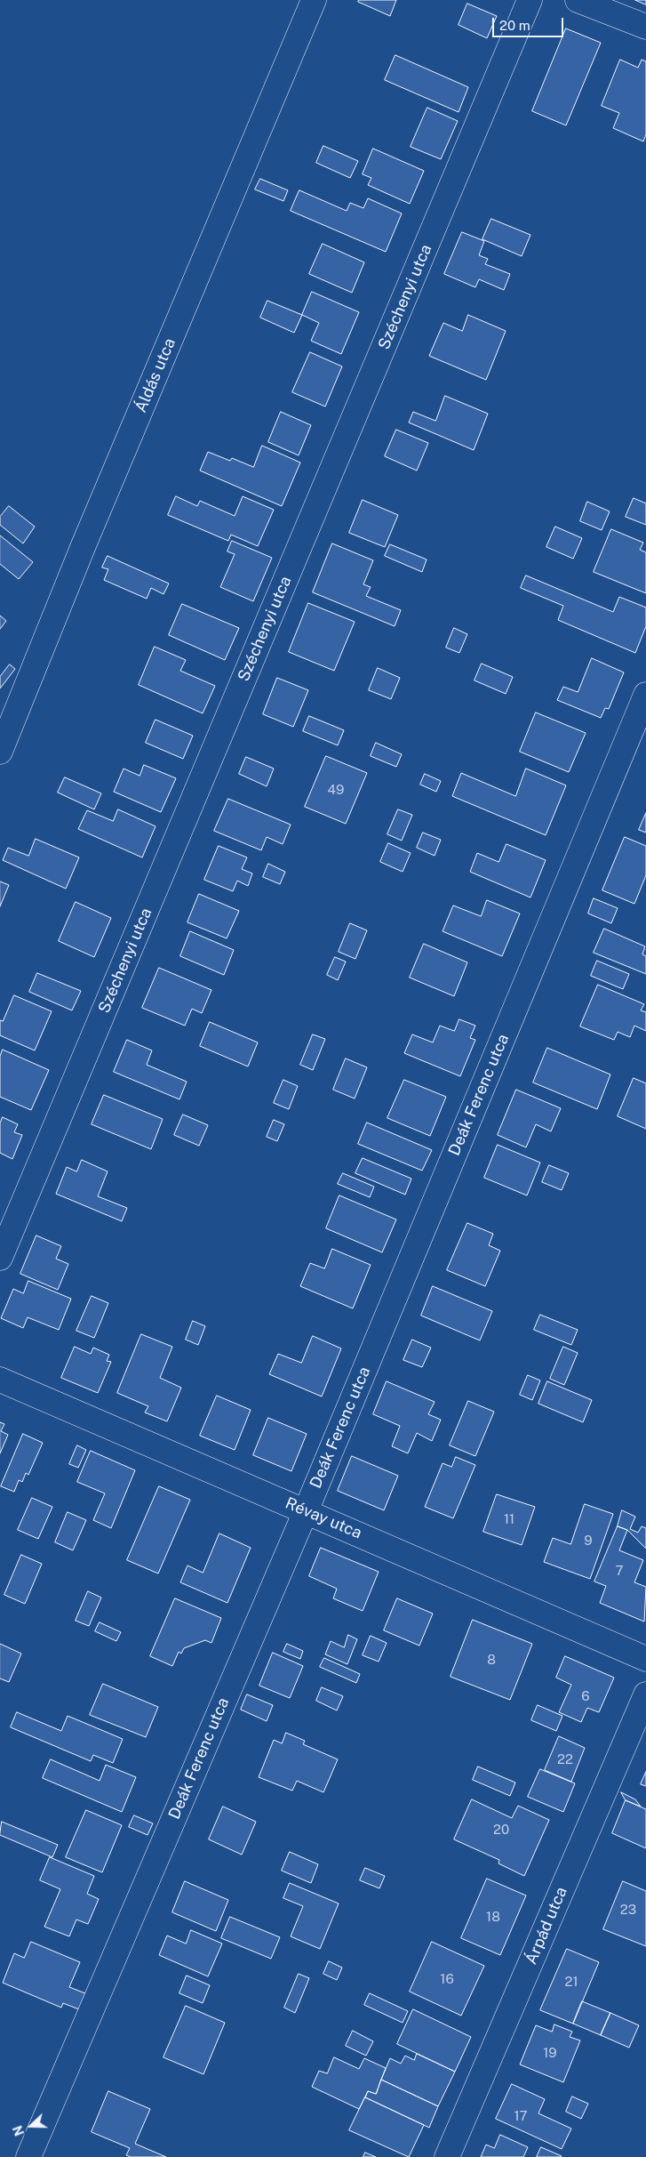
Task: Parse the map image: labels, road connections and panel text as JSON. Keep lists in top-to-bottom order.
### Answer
{
  "streets": {
    "street": [
      "Széchenyi utca",
      "Áldás utca",
      "Deák Ferenc utca",
      "Révay utca",
      "Árpád utca"
    ]
  },
  "crossings": [
    ["Deák Ferenc utca", "Révay utca"]
  ],
  "house_numbers": [
    "49",
    "11",
    "9",
    "7",
    "8",
    "6",
    "22",
    "20",
    "23",
    "18",
    "16",
    "21",
    "19",
    "17"
  ],
  "scale_bar": "20 m",
  "north": "left"
}
